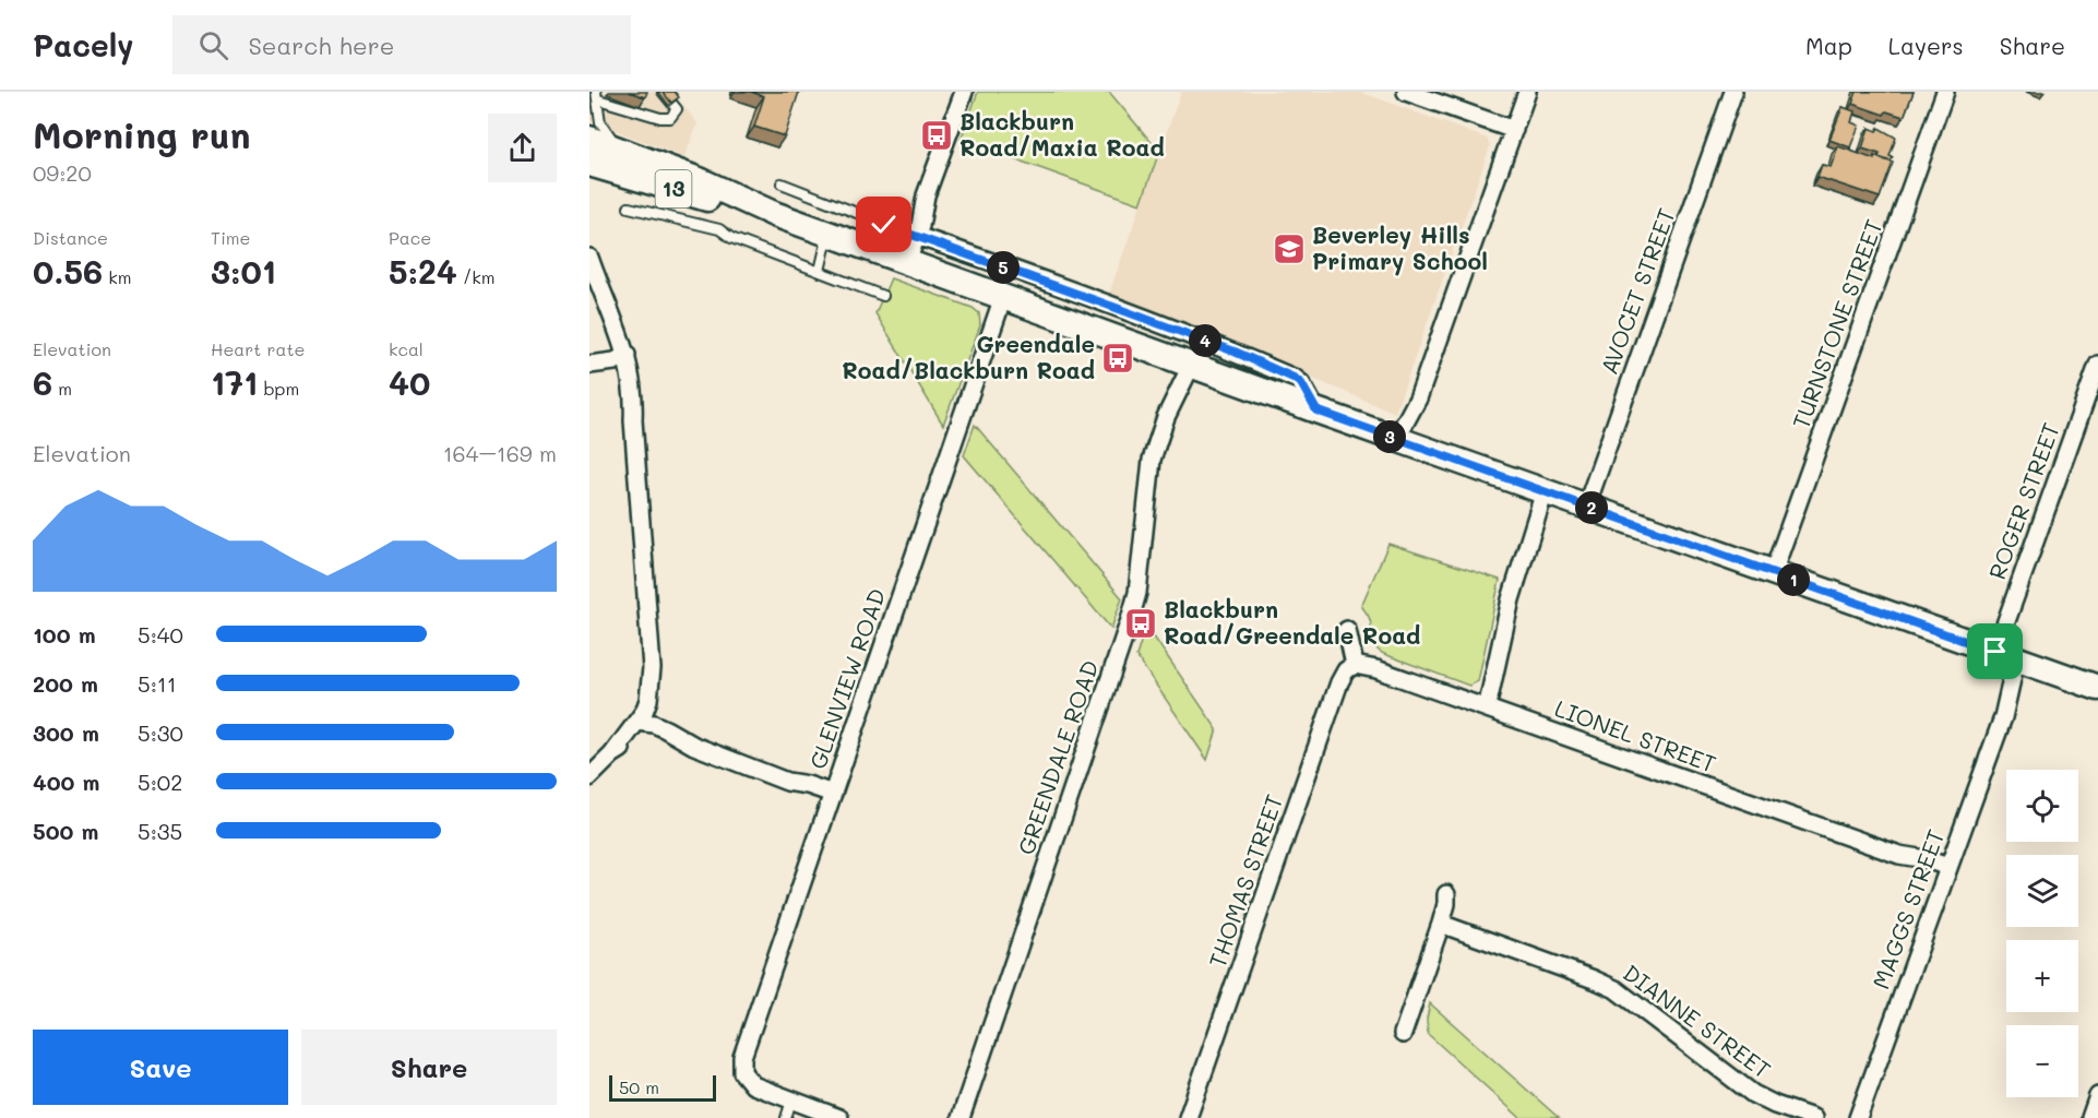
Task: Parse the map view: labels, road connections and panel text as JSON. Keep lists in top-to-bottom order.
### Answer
{
  "streets": {
    "main road": ["13"],
    "street": [
      "AVOCET STREET",
      "TURNSTONE STREET",
      "ROGER STREET",
      "GLENVIEW ROAD",
      "LIONEL STREET",
      "GREENDALE ROAD",
      "THOMAS STREET",
      "MAGGS STREET",
      "DIANNE STREET"
    ]
  },
  "crossings": [
    ["13", "AVOCET STREET"],
    ["13", "TURNSTONE STREET"],
    ["13", "ROGER STREET"],
    ["13", "GLENVIEW ROAD"],
    ["13", "GREENDALE ROAD"],
    ["13", "MAGGS STREET"],
    ["ROGER STREET", "MAGGS STREET"],
    ["LIONEL STREET", "THOMAS STREET"],
    ["LIONEL STREET", "MAGGS STREET"]
  ],
  "places": {
    "bus stop": ["Blackburn Road/Maxia Road", "Greendale Road/Blackburn Road", "Blackburn Road/Greendale Road"],
    "school or university": ["Beverley Hills Primary School"]
  },
  "scale_bar": "50 m",
  "page": {
    "header": "Pacely",
    "search": "Search here",
    "nav": ["Map", "Layers", "Share"],
    "heading": ["Morning run", "09:20"],
    "stats": [
      ["Distance", "0.56 km"],
      ["Time", "3:01"],
      ["Pace", "5:24 /km"],
      ["Elevation", "6 m"],
      ["Heart rate", "171 bpm"],
      ["kcal", "40"]
    ],
    "pins": [
      "5",
      "4",
      "3",
      "2",
      "1"
    ],
    "chart": ["Elevation", "164–169 m"],
    "list": [
      {
        "name": "100 m",
        "note": "5:40"
      },
      {
        "name": "200 m",
        "note": "5:11"
      },
      {
        "name": "300 m",
        "note": "5:30"
      },
      {
        "name": "400 m",
        "note": "5:02"
      },
      {
        "name": "500 m",
        "note": "5:35"
      }
    ],
    "map_buttons": ["+", "−"],
    "buttons": ["Save", "Share"],
    "scale": "50 m"
  }
}
